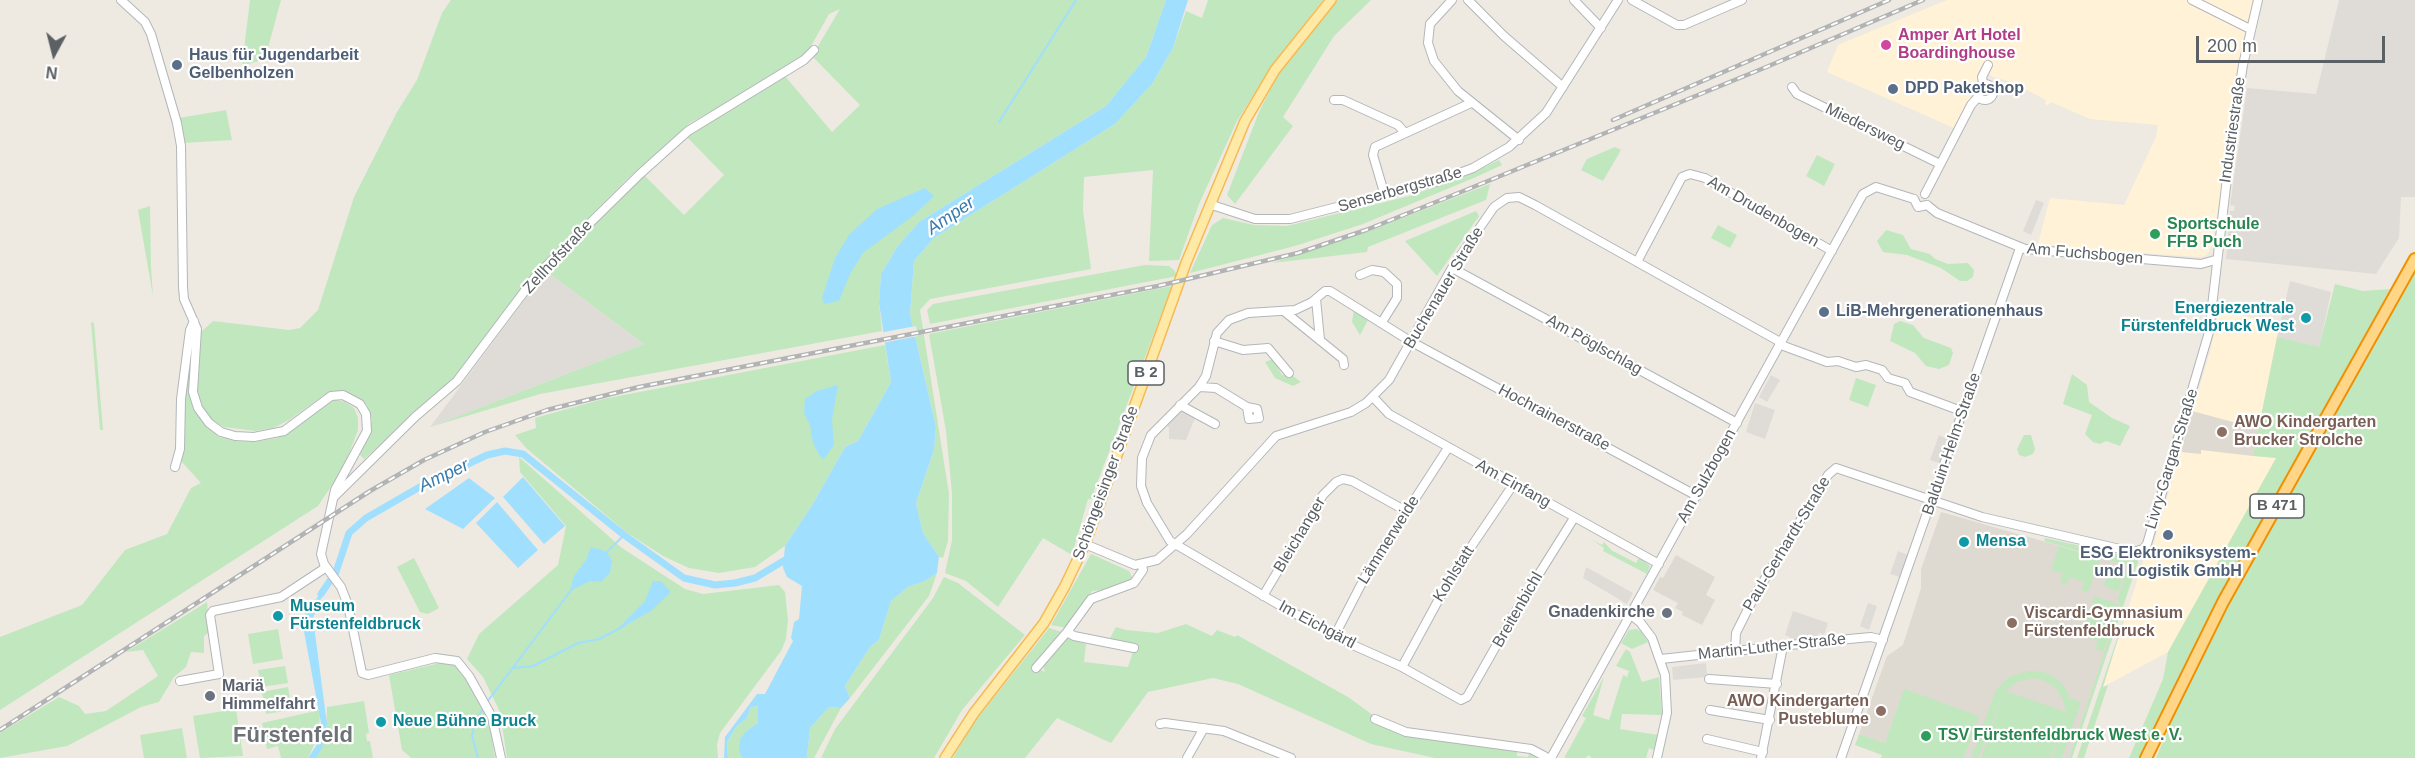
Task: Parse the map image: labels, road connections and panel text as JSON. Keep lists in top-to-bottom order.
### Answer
{
  "streets": {
    "highway": ["B 471"],
    "main road": ["B 2", "Schöngeisinger Straße"],
    "street": [
      "Miedersweg",
      "Industriestraße",
      "Senserbergstraße",
      "Am Drudenbogen",
      "Am Fuchsbogen",
      "Zellhofstraße",
      "Buchenauer Straße",
      "Am Pöglschlag",
      "Hochrainerstraße",
      "Balduin-Helm-Straße",
      "Livry-Gargan-Straße",
      "Am Sulzbogen",
      "Am Einfang",
      "Bleichanger",
      "Lämmerweide",
      "Paul-Gerhardt-Straße",
      "Kohlstatt",
      "Breitenbichl",
      "Im Eichgärtl",
      "Martin-Luther-Straße"
    ]
  },
  "crossings": [
    ["Industriestraße", "Am Fuchsbogen"],
    ["Industriestraße", "Livry-Gargan-Straße"],
    ["Senserbergstraße", "Schöngeisinger Straße"],
    ["Am Drudenbogen", "Buchenauer Straße"],
    ["Am Drudenbogen", "Am Sulzbogen"],
    ["Am Fuchsbogen", "Balduin-Helm-Straße"],
    ["Am Fuchsbogen", "Livry-Gargan-Straße"],
    ["Am Fuchsbogen", "Am Sulzbogen"],
    ["Buchenauer Straße", "Am Pöglschlag"],
    ["Buchenauer Straße", "Hochrainerstraße"],
    ["Buchenauer Straße", "Balduin-Helm-Straße"],
    ["Buchenauer Straße", "Am Sulzbogen"],
    ["Buchenauer Straße", "Am Einfang"],
    ["Buchenauer Straße", "Im Eichgärtl"],
    ["Am Pöglschlag", "Am Sulzbogen"],
    ["Hochrainerstraße", "Am Sulzbogen"],
    ["Balduin-Helm-Straße", "Livry-Gargan-Straße"],
    ["Balduin-Helm-Straße", "Paul-Gerhardt-Straße"],
    ["Balduin-Helm-Straße", "Martin-Luther-Straße"],
    ["Livry-Gargan-Straße", "Paul-Gerhardt-Straße"],
    ["Am Sulzbogen", "Am Einfang"],
    ["Am Einfang", "Lämmerweide"],
    ["Am Einfang", "Kohlstatt"],
    ["Am Einfang", "Breitenbichl"],
    ["Bleichanger", "Lämmerweide"],
    ["Bleichanger", "Im Eichgärtl"],
    ["Lämmerweide", "Im Eichgärtl"],
    ["Paul-Gerhardt-Straße", "Martin-Luther-Straße"],
    ["Kohlstatt", "Im Eichgärtl"],
    ["Breitenbichl", "Im Eichgärtl"]
  ],
  "districts": ["Fürstenfeld"],
  "water": ["Amper"],
  "places": [
    "Amper Art Hotel Boardinghouse",
    "Haus für Jugendarbeit Gelbenholzen",
    "DPD Paketshop",
    "Sportschule FFB Puch",
    "LiB-Mehrgenerationenhaus",
    "Energiezentrale Fürstenfeldbruck West",
    "AWO Kindergarten Brucker Strolche",
    "ESG Elektroniksystem- und Logistik GmbH",
    "Mensa",
    "Gnadenkirche",
    "Museum Fürstenfeldbruck",
    "Viscardi-Gymnasium Fürstenfeldbruck",
    "Mariä Himmelfahrt",
    "AWO Kindergarten Pusteblume",
    "Neue Bühne Bruck",
    "TSV Fürstenfeldbruck West e. V."
  ],
  "scale_bar": "200 m",
  "north": "bottom"
}
